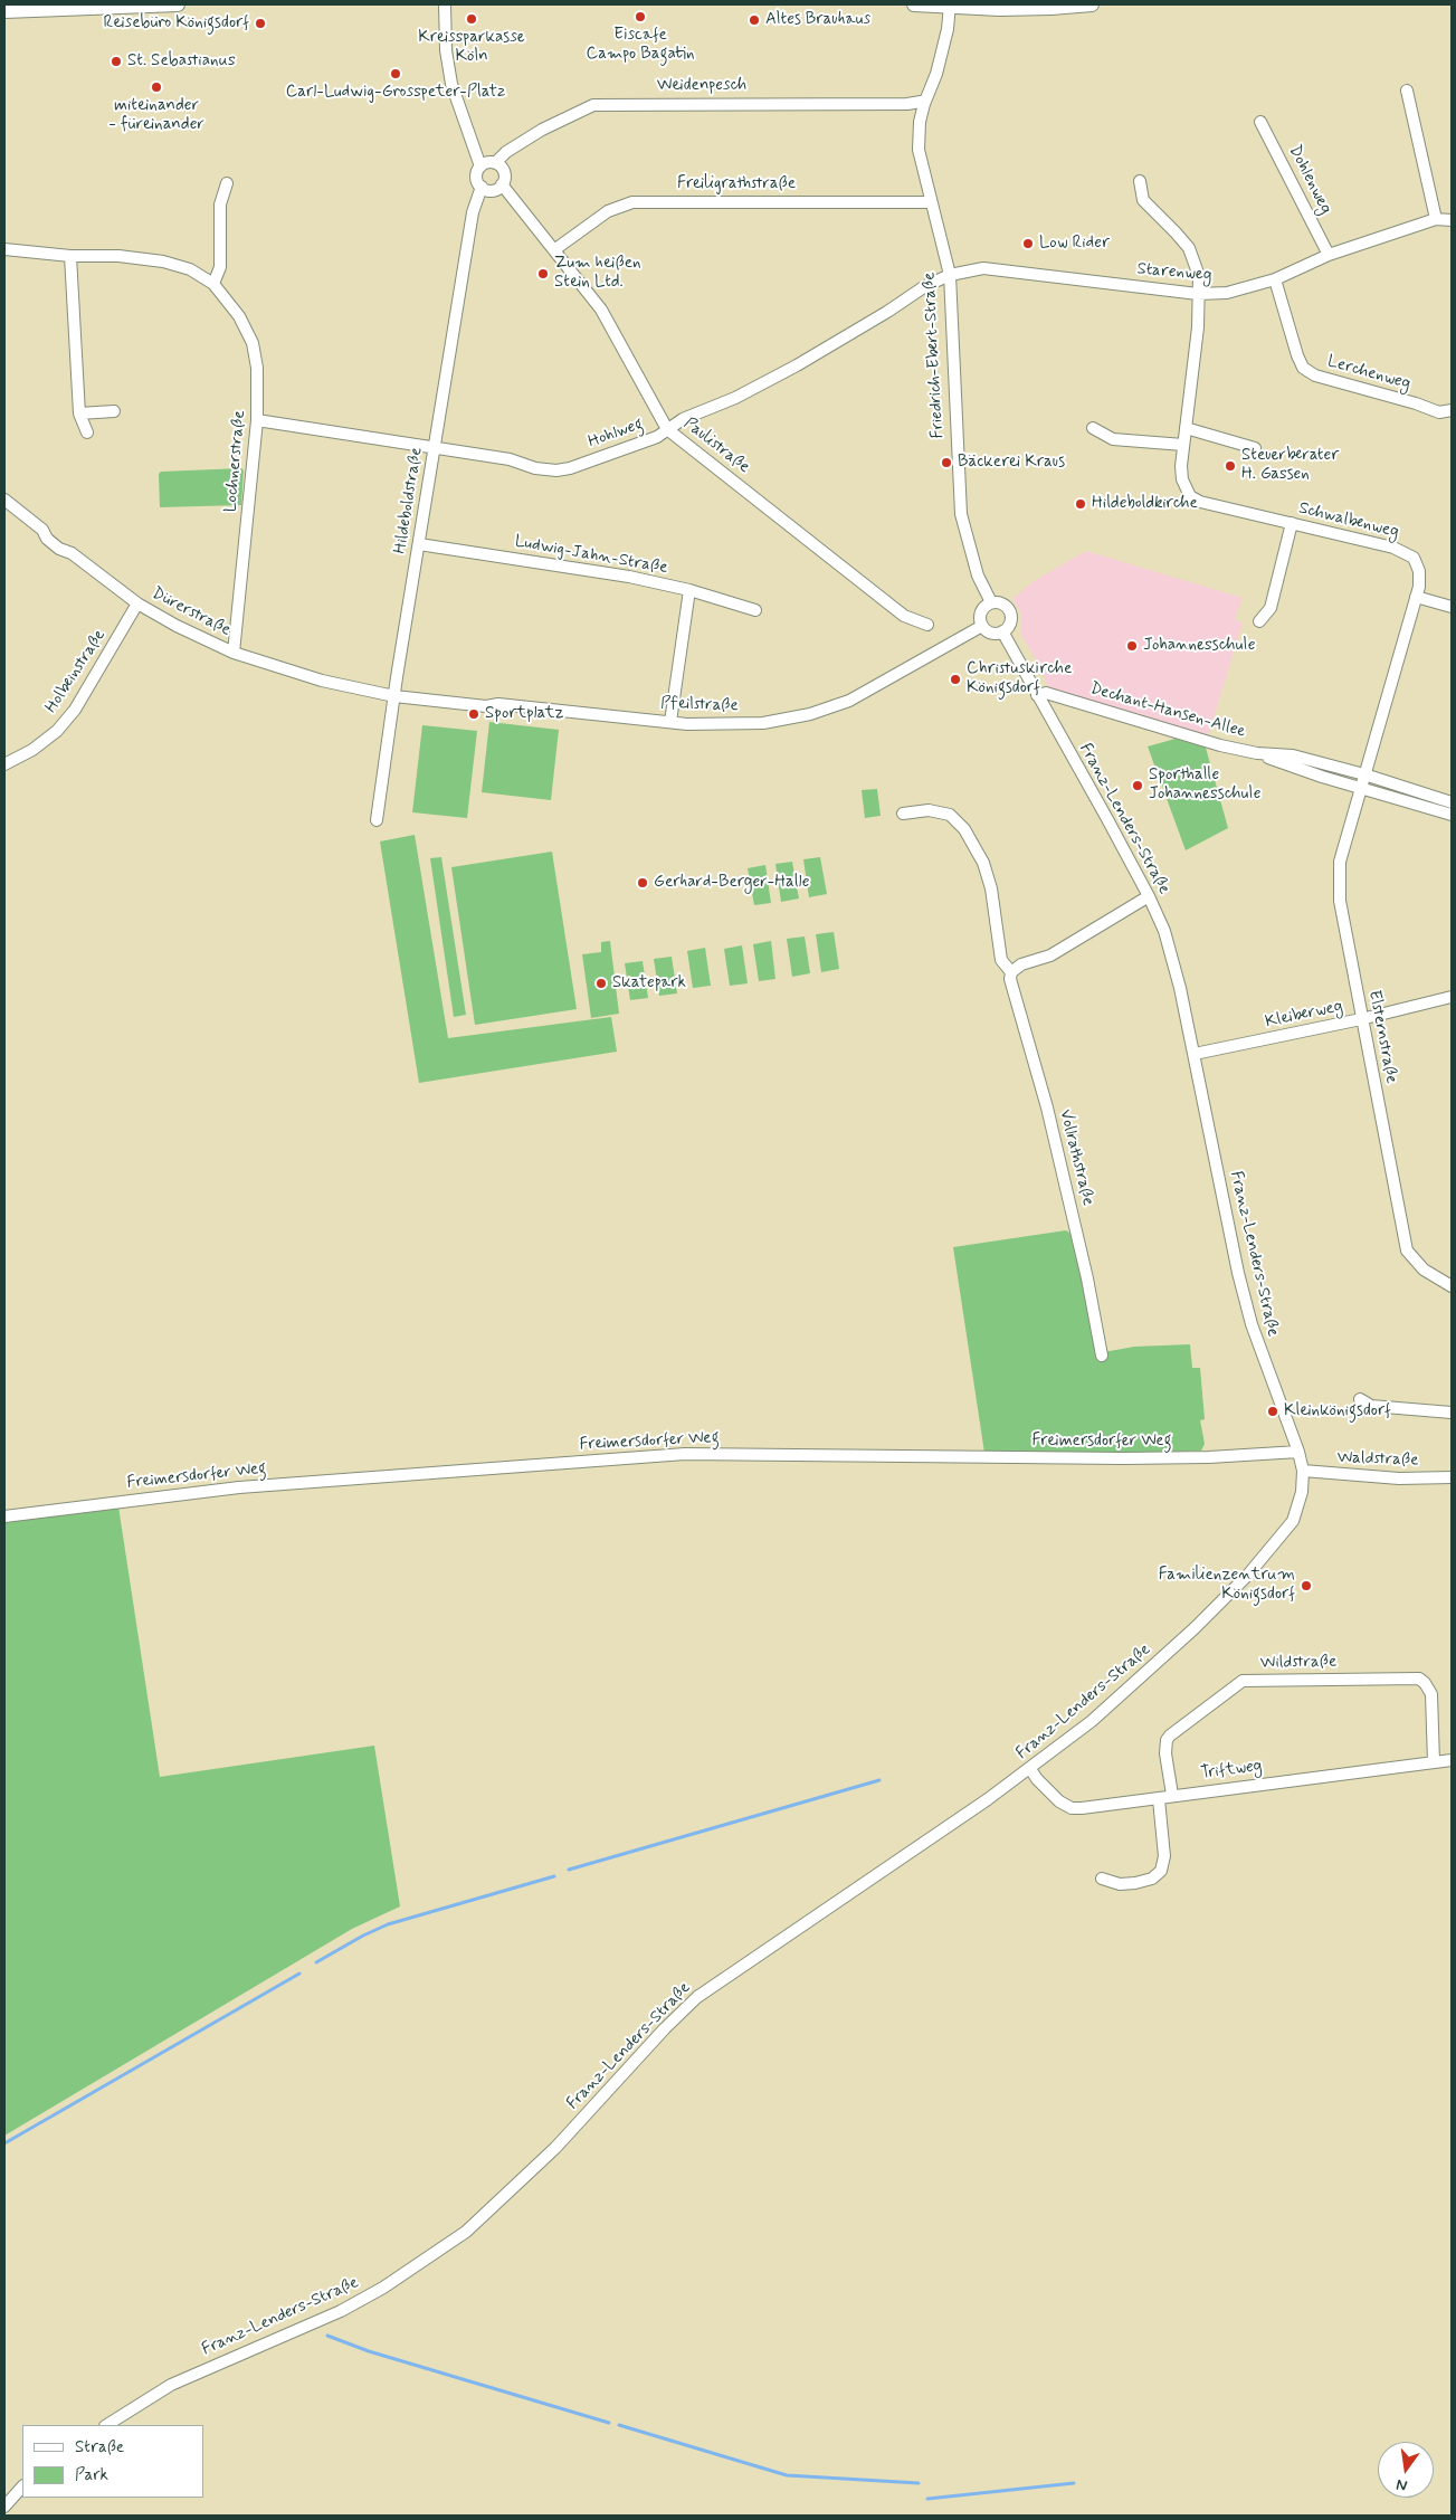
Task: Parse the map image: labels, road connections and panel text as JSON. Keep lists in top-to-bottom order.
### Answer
{
  "streets": {
    "street": [
      "Weidenpesch",
      "Dohlenweg",
      "Freiligrathstraße",
      "Starenweg",
      "Friedrich-Ebert-Straße",
      "Lerchenweg",
      "Hohlweg",
      "Paulistraße",
      "Lochnerstraße",
      "Hildeboldstraße",
      "Schwalbenweg",
      "Ludwig-Jahn-Straße",
      "Dürerstraße",
      "Holbeinstraße",
      "Pfeilstraße",
      "Dechant-Hansen-Allee",
      "Franz-Lenders-Straße",
      "Kleiberweg",
      "Elsternstraße",
      "Vollrathstraße",
      "Freimersdorfer Weg",
      "Waldstraße",
      "Wildstraße",
      "Triftweg"
    ]
  },
  "crossings": [
    ["Weidenpesch", "Friedrich-Ebert-Straße"],
    ["Weidenpesch", "Paulistraße"],
    ["Weidenpesch", "Hildeboldstraße"],
    ["Dohlenweg", "Starenweg"],
    ["Freiligrathstraße", "Friedrich-Ebert-Straße"],
    ["Freiligrathstraße", "Paulistraße"],
    ["Starenweg", "Friedrich-Ebert-Straße"],
    ["Starenweg", "Lerchenweg"],
    ["Starenweg", "Hohlweg"],
    ["Starenweg", "Schwalbenweg"],
    ["Friedrich-Ebert-Straße", "Hohlweg"],
    ["Friedrich-Ebert-Straße", "Pfeilstraße"],
    ["Friedrich-Ebert-Straße", "Franz-Lenders-Straße"],
    ["Hohlweg", "Paulistraße"],
    ["Hohlweg", "Lochnerstraße"],
    ["Hohlweg", "Hildeboldstraße"],
    ["Paulistraße", "Hildeboldstraße"],
    ["Lochnerstraße", "Dürerstraße"],
    ["Hildeboldstraße", "Ludwig-Jahn-Straße"],
    ["Hildeboldstraße", "Dürerstraße"],
    ["Hildeboldstraße", "Pfeilstraße"],
    ["Schwalbenweg", "Dechant-Hansen-Allee"],
    ["Schwalbenweg", "Elsternstraße"],
    ["Dürerstraße", "Holbeinstraße"],
    ["Dürerstraße", "Pfeilstraße"],
    ["Pfeilstraße", "Franz-Lenders-Straße"],
    ["Dechant-Hansen-Allee", "Franz-Lenders-Straße"],
    ["Dechant-Hansen-Allee", "Elsternstraße"],
    ["Franz-Lenders-Straße", "Kleiberweg"],
    ["Franz-Lenders-Straße", "Freimersdorfer Weg"],
    ["Franz-Lenders-Straße", "Waldstraße"],
    ["Franz-Lenders-Straße", "Triftweg"],
    ["Kleiberweg", "Elsternstraße"],
    ["Wildstraße", "Triftweg"]
  ],
  "places": [
    "Eiscafe Campo Bagatin",
    "Kreissparkasse Köln",
    "Altes Brauhaus",
    "Reisebüro Königsdorf",
    "St. Sebastianus",
    "Carl-Ludwig-Grosspeter-Platz",
    "miteinander - füreinander",
    "Low Rider",
    "Zum heißen Stein Ltd.",
    "Bäckerei Kraus",
    "Steuerberater H. Gassen",
    "Hildeboldkirche",
    "Johannesschule",
    "Christuskirche Königsdorf",
    "Sportplatz",
    "Sporthalle Johannesschule",
    "Gerhard-Berger-Halle",
    "Skatepark",
    "Kleinkönigsdorf",
    "Familienzentrum Königsdorf"
  ],
  "legend": ["Straße", "Park"],
  "north": "bottom"
}
